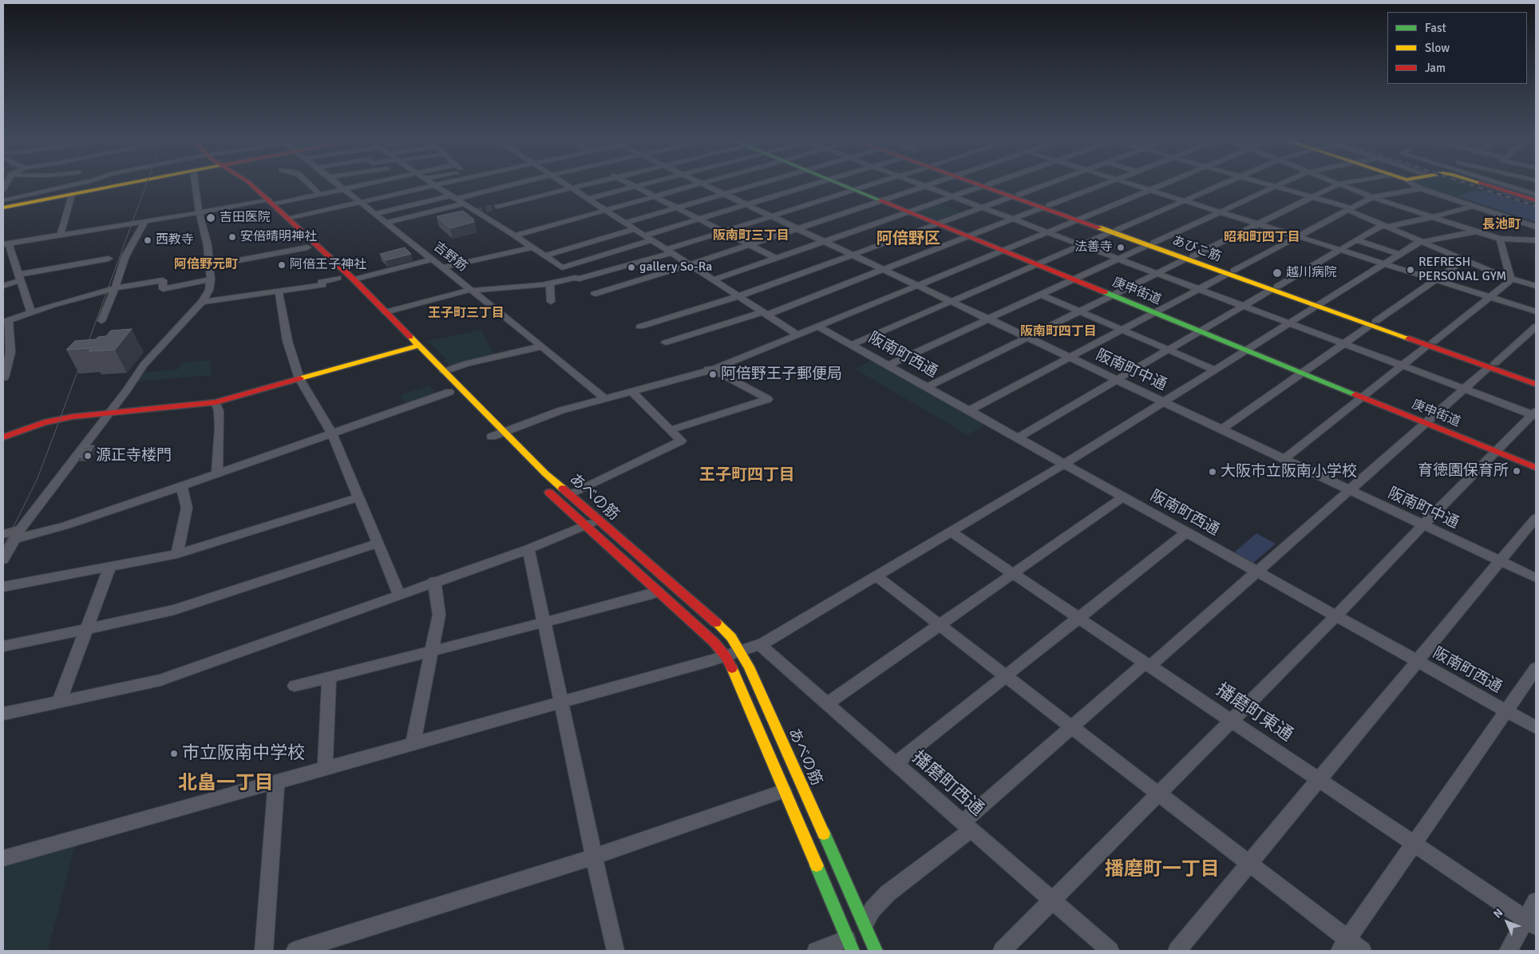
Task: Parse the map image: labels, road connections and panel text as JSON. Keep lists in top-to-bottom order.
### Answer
{
  "streets": {
    "main road": ["あびこ筋", "庚申街道", "あべの筋"],
    "street": [
      "吉野筋",
      "阪南町西通",
      "阪南町中通",
      "播磨町東通",
      "播磨町西通"
    ]
  },
  "districts": [
    "長池町",
    "阪南町三丁目",
    "昭和町四丁目",
    "阿倍野区",
    "阿倍野元町",
    "王子町三丁目",
    "阪南町四丁目",
    "王子町四丁目",
    "北畠一丁目",
    "播磨町一丁目"
  ],
  "places": [
    "吉田医院",
    "安倍晴明神社",
    "西教寺",
    "法善寺",
    "阿倍王子神社",
    "gallery So-Ra",
    "REFRESH PERSONAL GYM",
    "越川病院",
    "阿倍野王子郵便局",
    "源正寺楼門",
    "育徳園保育所",
    "大阪市立阪南小学校",
    "市立阪南中学校"
  ],
  "legend": ["Fast", "Slow", "Jam"],
  "north": "top left"
}
